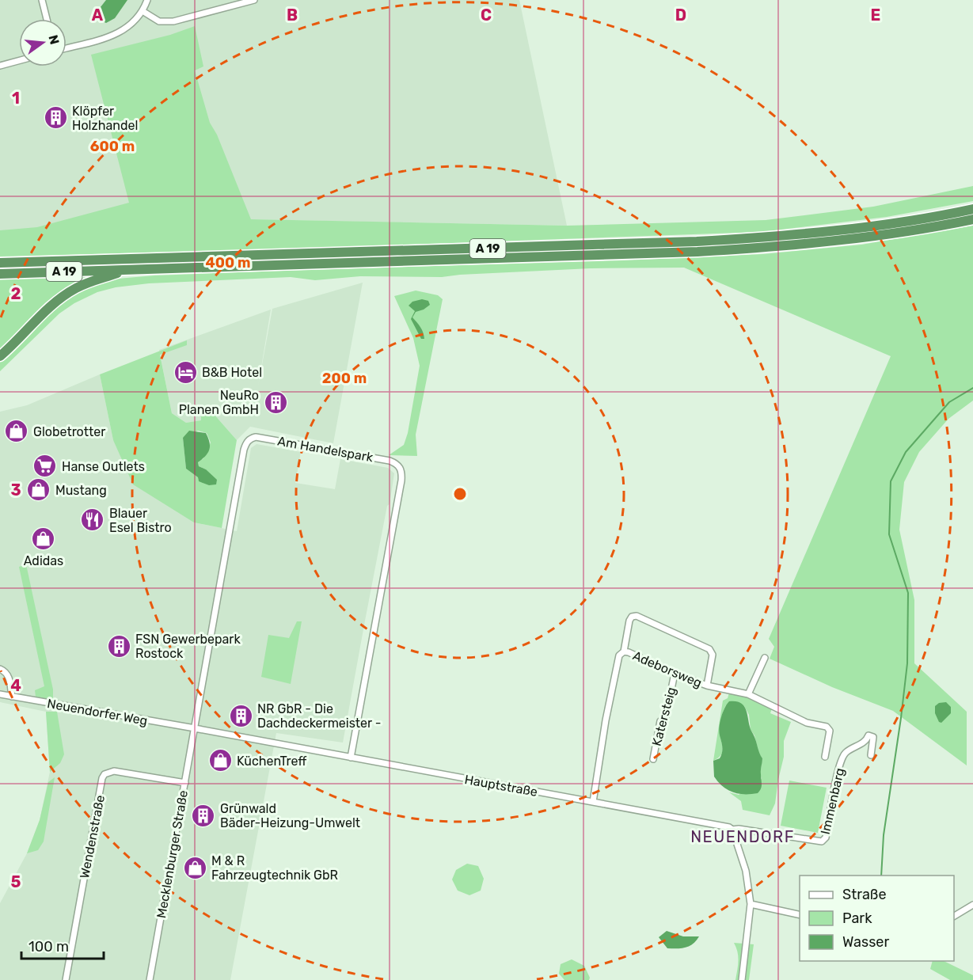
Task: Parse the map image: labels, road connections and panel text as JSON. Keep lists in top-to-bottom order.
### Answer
{
  "streets": {
    "highway": ["A 19"],
    "street": [
      "Am Handelspark",
      "Adeborsweg",
      "Neuendorfer Weg",
      "Katersteig",
      "Hauptstraße",
      "Immenbarg",
      "Wendenstraße",
      "Mecklenburger Straße"
    ]
  },
  "crossings": [
    ["Am Handelspark", "Neuendorfer Weg"],
    ["Am Handelspark", "Hauptstraße"],
    ["Am Handelspark", "Mecklenburger Straße"],
    ["Adeborsweg", "Katersteig"],
    ["Adeborsweg", "Hauptstraße"],
    ["Neuendorfer Weg", "Hauptstraße"],
    ["Neuendorfer Weg", "Mecklenburger Straße"],
    ["Hauptstraße", "Immenbarg"],
    ["Hauptstraße", "Mecklenburger Straße"],
    ["Wendenstraße", "Mecklenburger Straße"]
  ],
  "districts": ["NEUENDORF"],
  "places": {
    "building": [
      "Klöpfer Holzhandel",
      "NeuRo Planen GmbH",
      "FSN Gewerbepark Rostock",
      "NR GbR - Die Dachdeckermeister -",
      "Grünwald Bäder-Heizung-Umwelt"
    ],
    "hotel": ["B&B Hotel"],
    "shop": [
      "Globetrotter",
      "Mustang",
      "Adidas",
      "KüchenTreff",
      "M & R Fahrzeugtechnik GbR"
    ],
    "supermarket": ["Hanse Outlets"],
    "restaurant": ["Blauer Esel Bistro"]
  },
  "legend": ["Straße", "Park", "Wasser"],
  "scale_bar": "100 m",
  "north": "right",
  "grid": {
    "columns": [
      "A",
      "B",
      "C",
      "D",
      "E"
    ],
    "rows": [
      "1",
      "2",
      "3",
      "4",
      "5"
    ]
  },
  "rings": ["600 m", "400 m", "200 m"]
}
